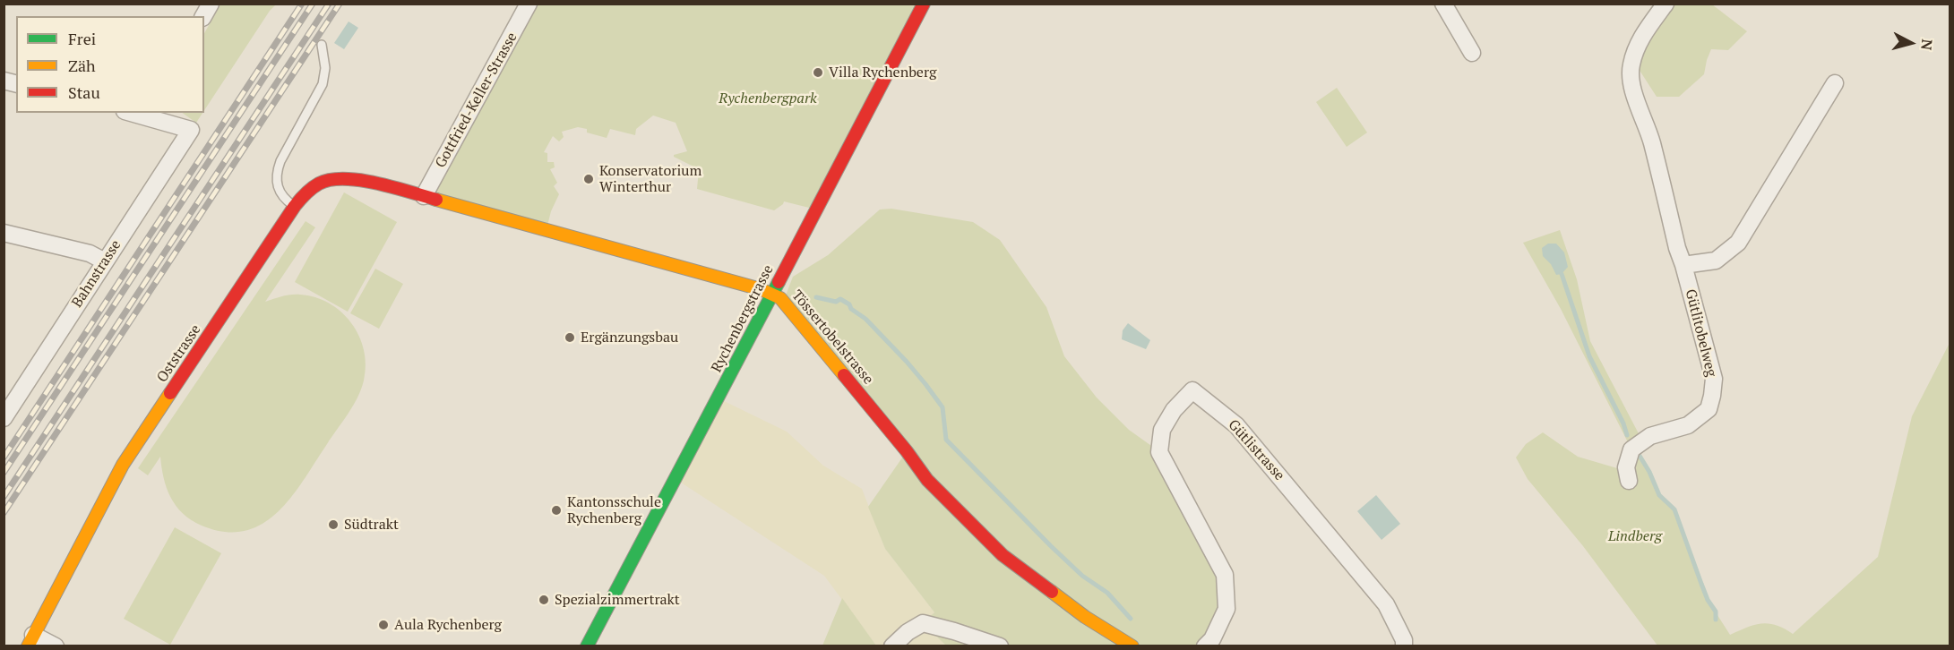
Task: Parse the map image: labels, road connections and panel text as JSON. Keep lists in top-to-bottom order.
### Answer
{
  "streets": {
    "street": [
      "Gottfried-Keller-Strasse",
      "Bahnstrasse",
      "Rychenbergstrasse",
      "Gütlitobelweg",
      "Tössertobelstrasse",
      "Oststrasse",
      "Gütlistrasse"
    ]
  },
  "crossings": [
    ["Gottfried-Keller-Strasse", "Tössertobelstrasse"],
    ["Gottfried-Keller-Strasse", "Oststrasse"],
    ["Rychenbergstrasse", "Tössertobelstrasse"],
    ["Tössertobelstrasse", "Oststrasse"]
  ],
  "parks": ["Rychenbergpark", "Lindberg"],
  "places": [
    "Villa Rychenberg",
    "Konservatorium Winterthur",
    "Ergänzungsbau",
    "Kantonsschule Rychenberg",
    "Südtrakt",
    "Spezialzimmertrakt",
    "Aula Rychenberg"
  ],
  "legend": ["Frei", "Zäh", "Stau"],
  "north": "right"
}
